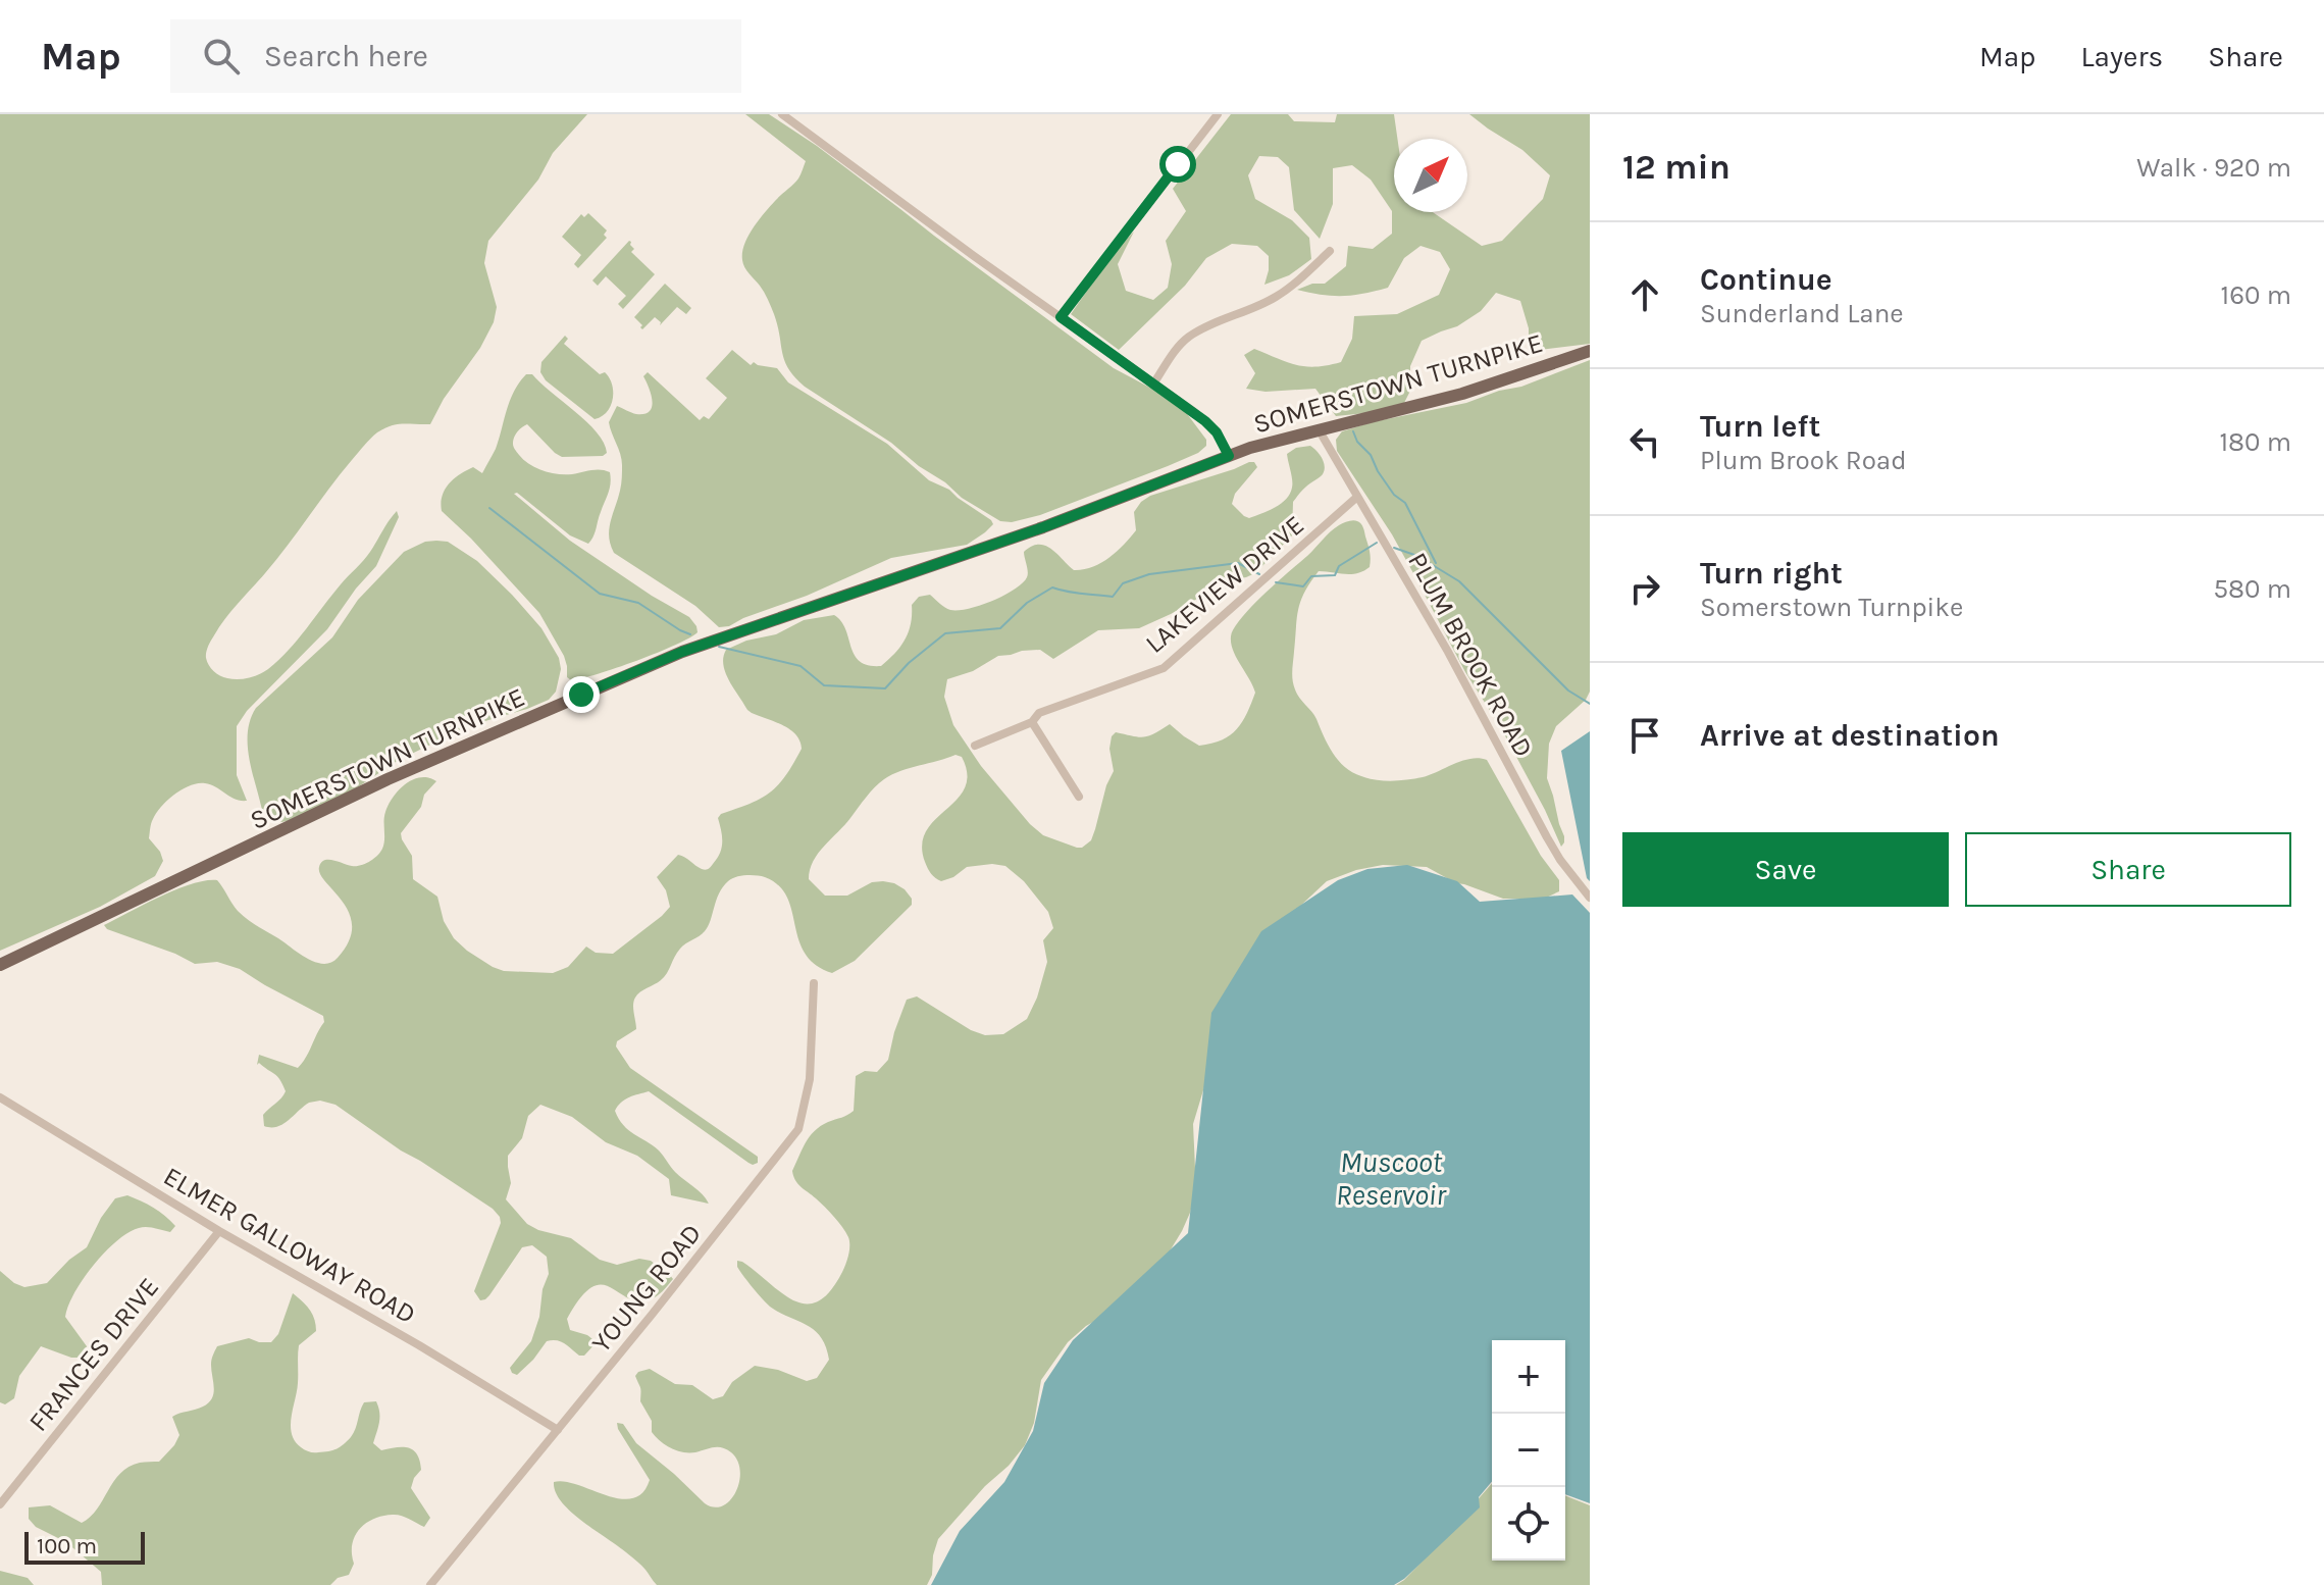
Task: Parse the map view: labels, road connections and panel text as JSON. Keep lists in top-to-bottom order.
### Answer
{
  "streets": {
    "main road": ["SOMERSTOWN TURNPIKE"],
    "street": [
      "LAKEVIEW DRIVE",
      "PLUM BROOK ROAD",
      "ELMER GALLOWAY ROAD",
      "YOUNG ROAD",
      "FRANCES DRIVE"
    ]
  },
  "crossings": [
    ["SOMERSTOWN TURNPIKE", "PLUM BROOK ROAD"],
    ["LAKEVIEW DRIVE", "PLUM BROOK ROAD"],
    ["ELMER GALLOWAY ROAD", "YOUNG ROAD"],
    ["ELMER GALLOWAY ROAD", "FRANCES DRIVE"]
  ],
  "water": ["Muscoot Reservoir"],
  "scale_bar": "100 m",
  "north": "top right",
  "page": {
    "header": "Map",
    "search": "Search here",
    "nav": ["Map", "Layers", "Share"],
    "heading": ["12 min", "Walk · 920 m"],
    "list": [
      ["Continue", "Sunderland Lane", "160 m"],
      ["Turn left", "Plum Brook Road", "180 m"],
      ["Turn right", "Somerstown Turnpike", "580 m"],
      "Arrive at destination"
    ],
    "buttons": ["Save", "Share"],
    "map_buttons": ["+", "−"],
    "scale": "100 m"
  }
}
